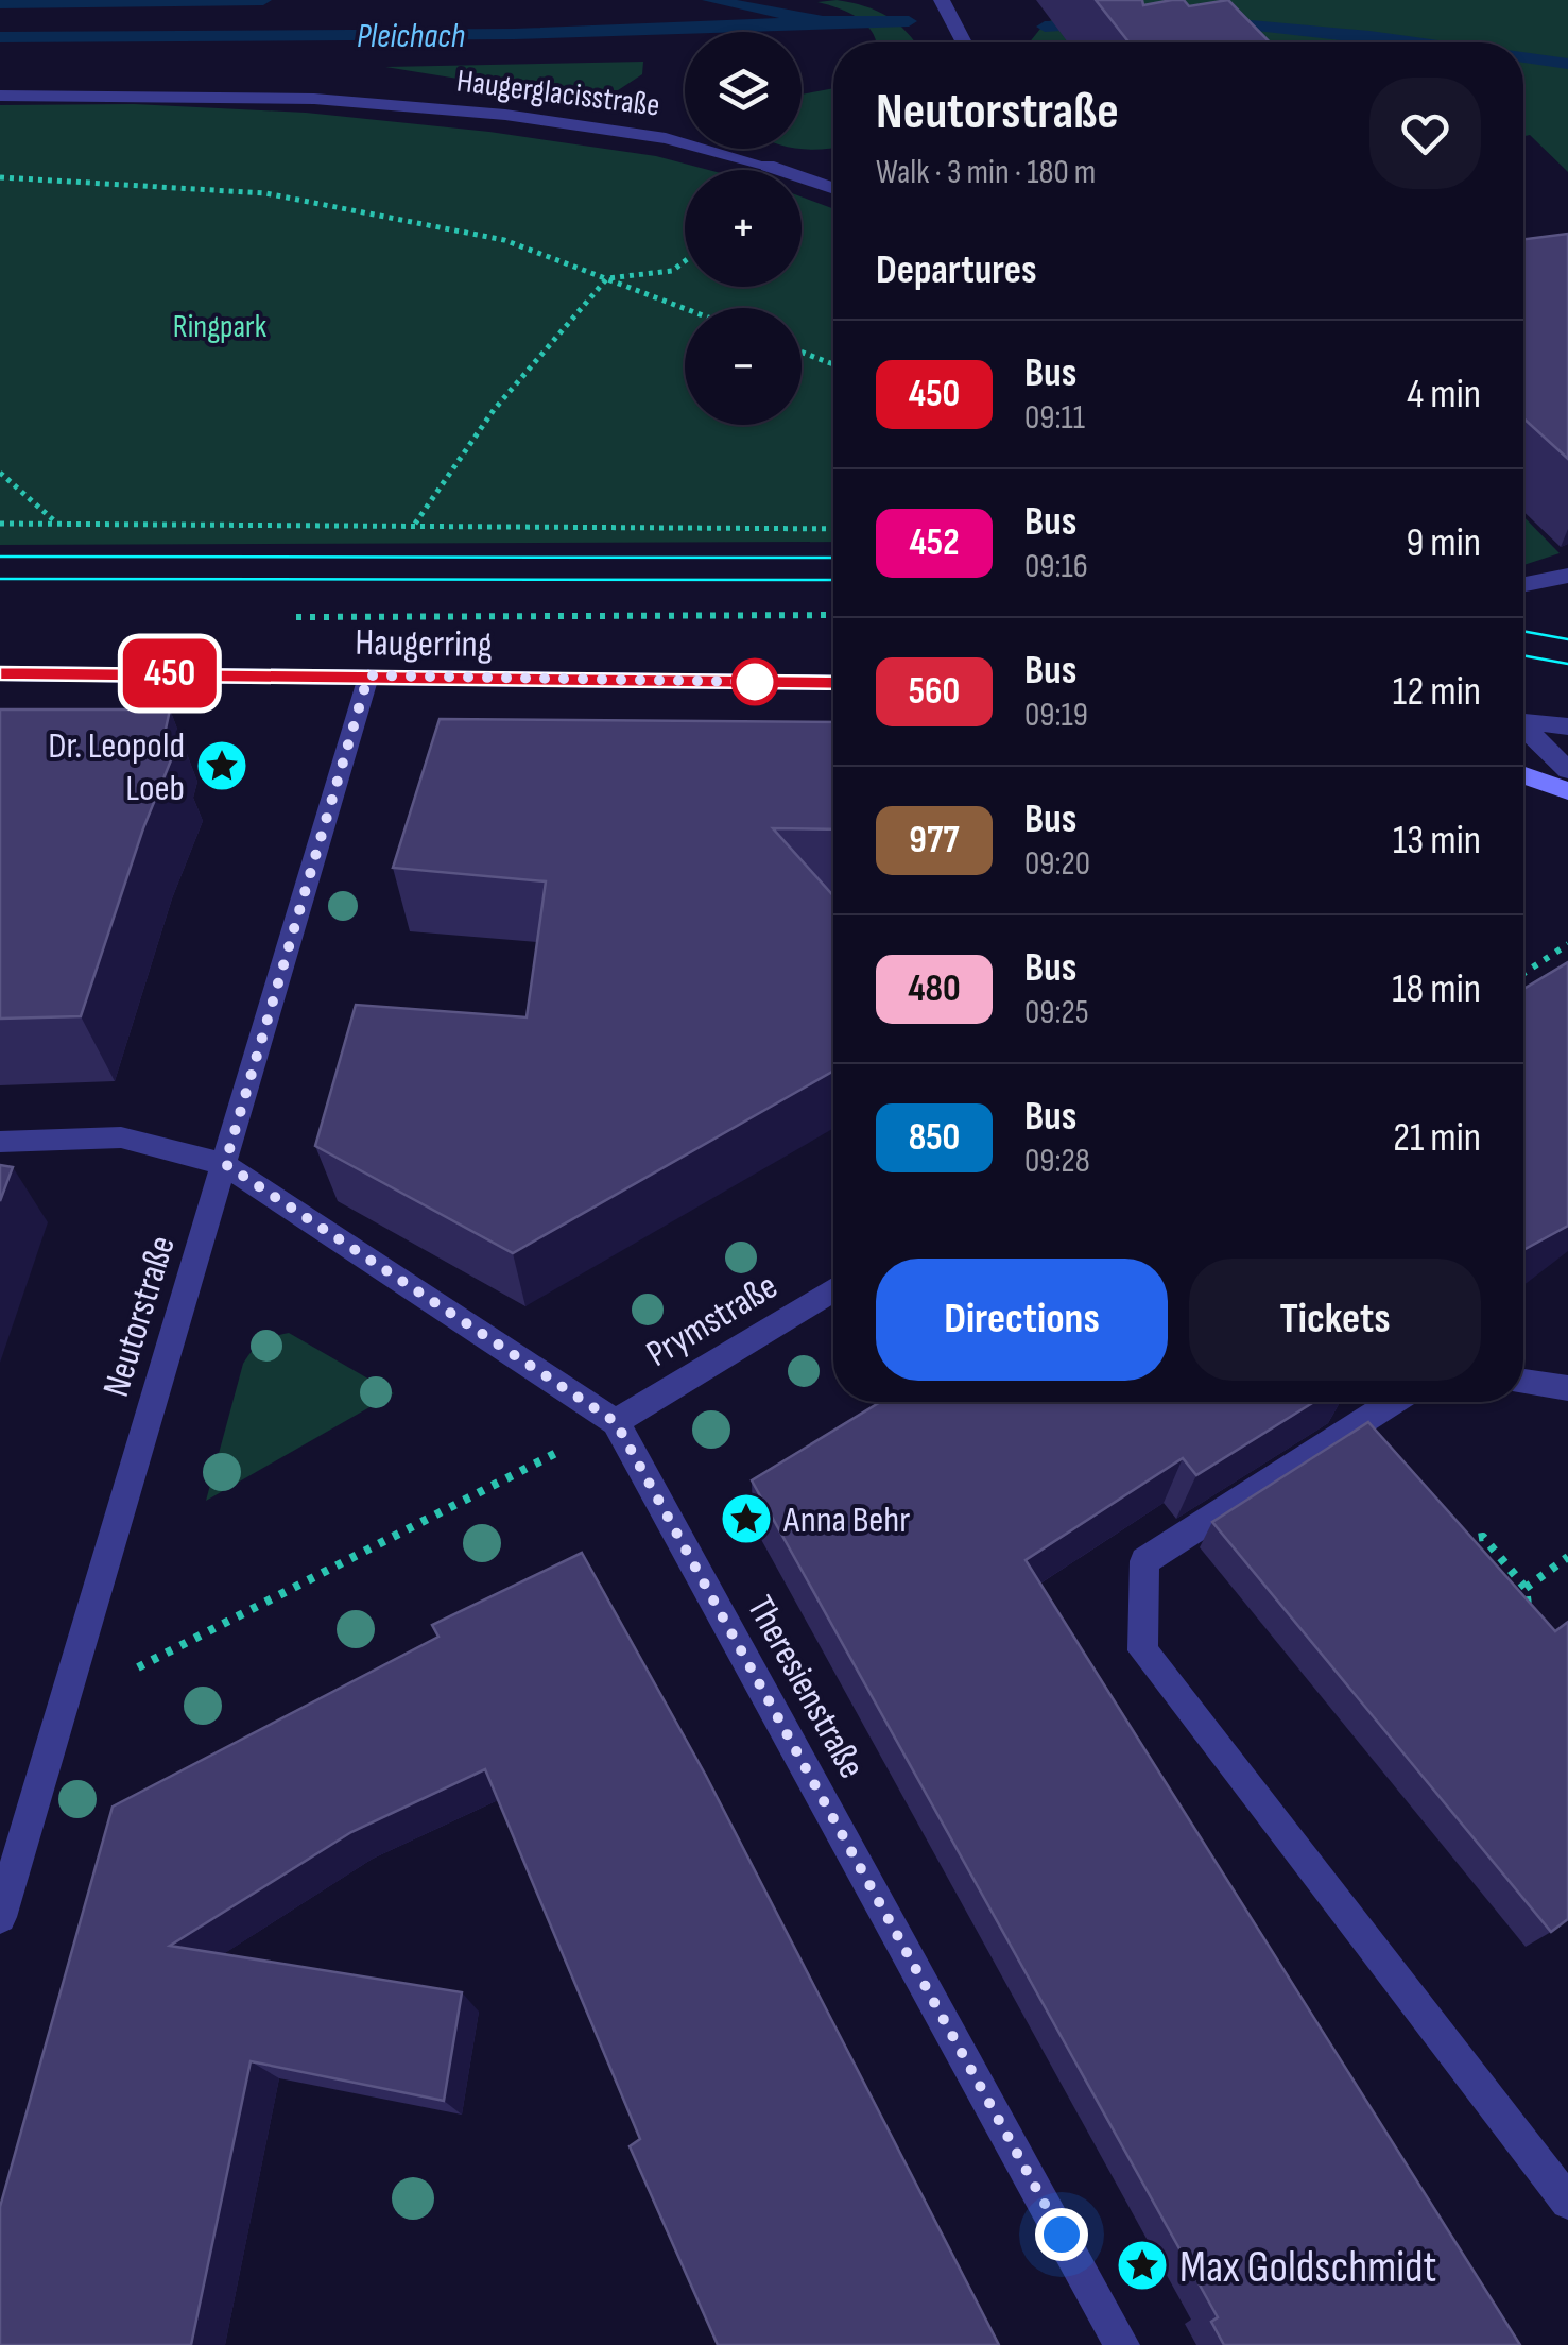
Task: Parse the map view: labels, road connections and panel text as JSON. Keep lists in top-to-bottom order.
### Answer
{
  "streets": {
    "main road": ["Haugerring"],
    "street": [
      "Haugerglacisstraße",
      "Neutorstraße",
      "Prymstraße",
      "Theresienstraße"
    ]
  },
  "crossings": [
    ["Haugerring", "Neutorstraße"],
    ["Neutorstraße", "Theresienstraße"],
    ["Prymstraße", "Theresienstraße"]
  ],
  "water": ["Pleichach"],
  "parks": ["Ringpark"],
  "places": {
    "place": ["Dr. Leopold Loeb", "Anna Behr", "Max Goldschmidt"]
  },
  "lines": ["bus line 450"],
  "page": {
    "on_map": "450",
    "map_buttons": ["+", "−"],
    "heading": [
      ["Neutorstraße", "Walk · 3 min · 180 m"],
      "Departures"
    ],
    "list": [
      {
        "mark": "450",
        "name": "Bus",
        "note": "09:11",
        "value": "4 min"
      },
      {
        "mark": "452",
        "name": "Bus",
        "note": "09:16",
        "value": "9 min"
      },
      {
        "mark": "560",
        "name": "Bus",
        "note": "09:19",
        "value": "12 min"
      },
      {
        "mark": "977",
        "name": "Bus",
        "note": "09:20",
        "value": "13 min"
      },
      {
        "mark": "480",
        "name": "Bus",
        "note": "09:25",
        "value": "18 min"
      },
      {
        "mark": "850",
        "name": "Bus",
        "note": "09:28",
        "value": "21 min"
      }
    ],
    "buttons": ["Directions", "Tickets"]
  }
}
